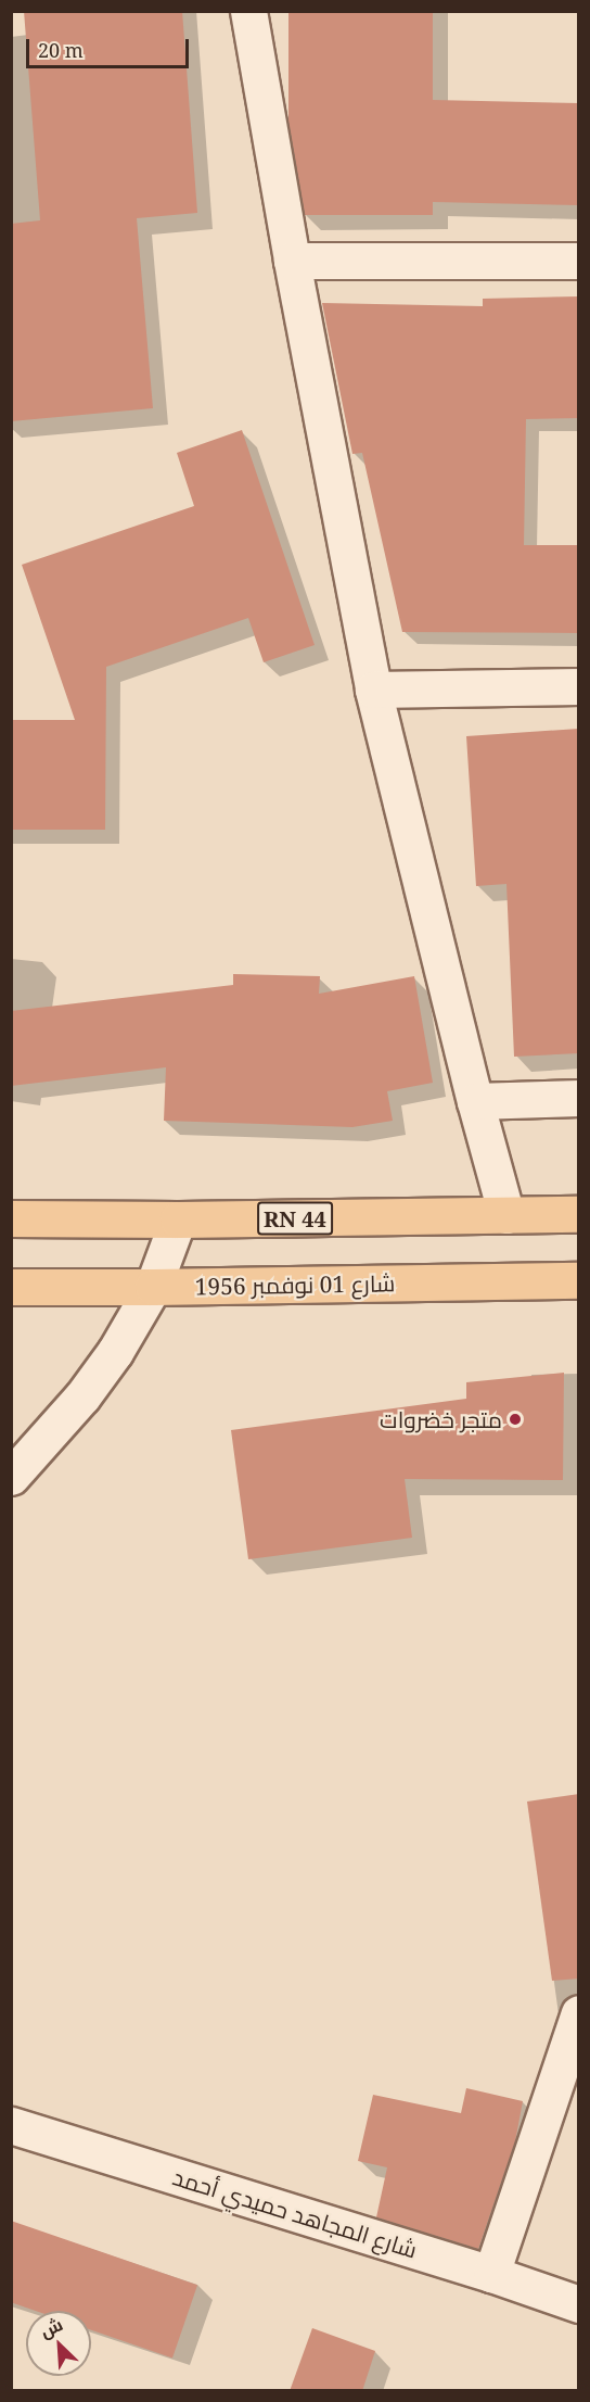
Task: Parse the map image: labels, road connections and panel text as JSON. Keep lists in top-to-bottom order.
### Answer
{
  "streets": {
    "main road": ["RN 44", "شارع 01 نوفمبر 1956"],
    "street": ["شارع المجاهد حميدي أحمد"]
  },
  "places": ["متجر خضروات"],
  "scale_bar": "20 m",
  "north": "top left"
}
